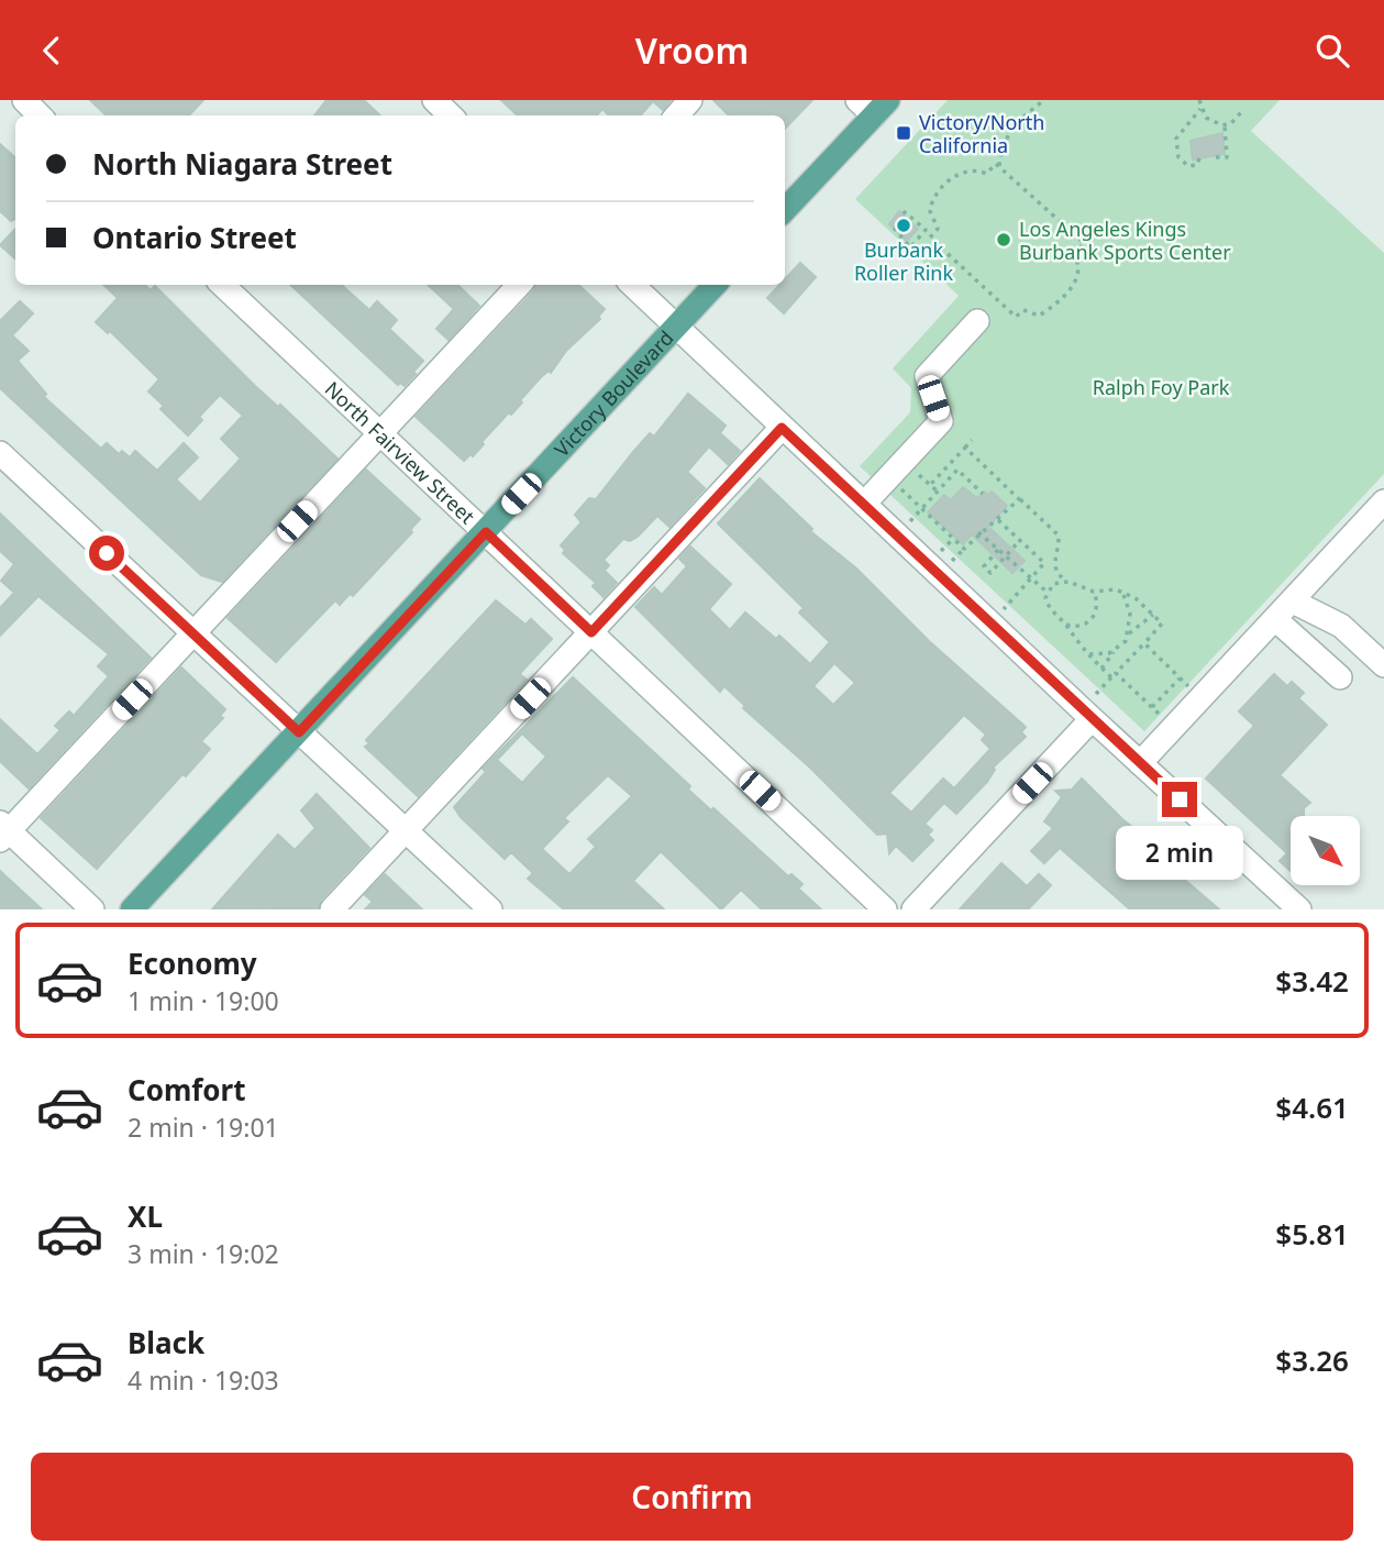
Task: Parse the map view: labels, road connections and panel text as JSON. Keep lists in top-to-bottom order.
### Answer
{
  "streets": {
    "main road": ["Victory Boulevard"],
    "street": ["North Fairview Street"]
  },
  "crossings": [
    ["Victory Boulevard", "North Fairview Street"]
  ],
  "parks": ["Ralph Foy Park"],
  "places": {
    "transit": ["Victory/North California"],
    "other": ["Burbank Roller Rink", "Los Angeles Kings Burbank Sports Center"]
  },
  "north": "bottom right",
  "page": {
    "header": "Vroom",
    "banner": ["North Niagara Street", "Ontario Street"],
    "bubble": "2 min",
    "list": [
      {
        "name": "Economy",
        "note": "1 min · 19:00",
        "value": "$3.42"
      },
      {
        "name": "Comfort",
        "note": "2 min · 19:01",
        "value": "$4.61"
      },
      {
        "name": "XL",
        "note": "3 min · 19:02",
        "value": "$5.81"
      },
      {
        "name": "Black",
        "note": "4 min · 19:03",
        "value": "$3.26"
      }
    ],
    "buttons": "Confirm"
  }
}
